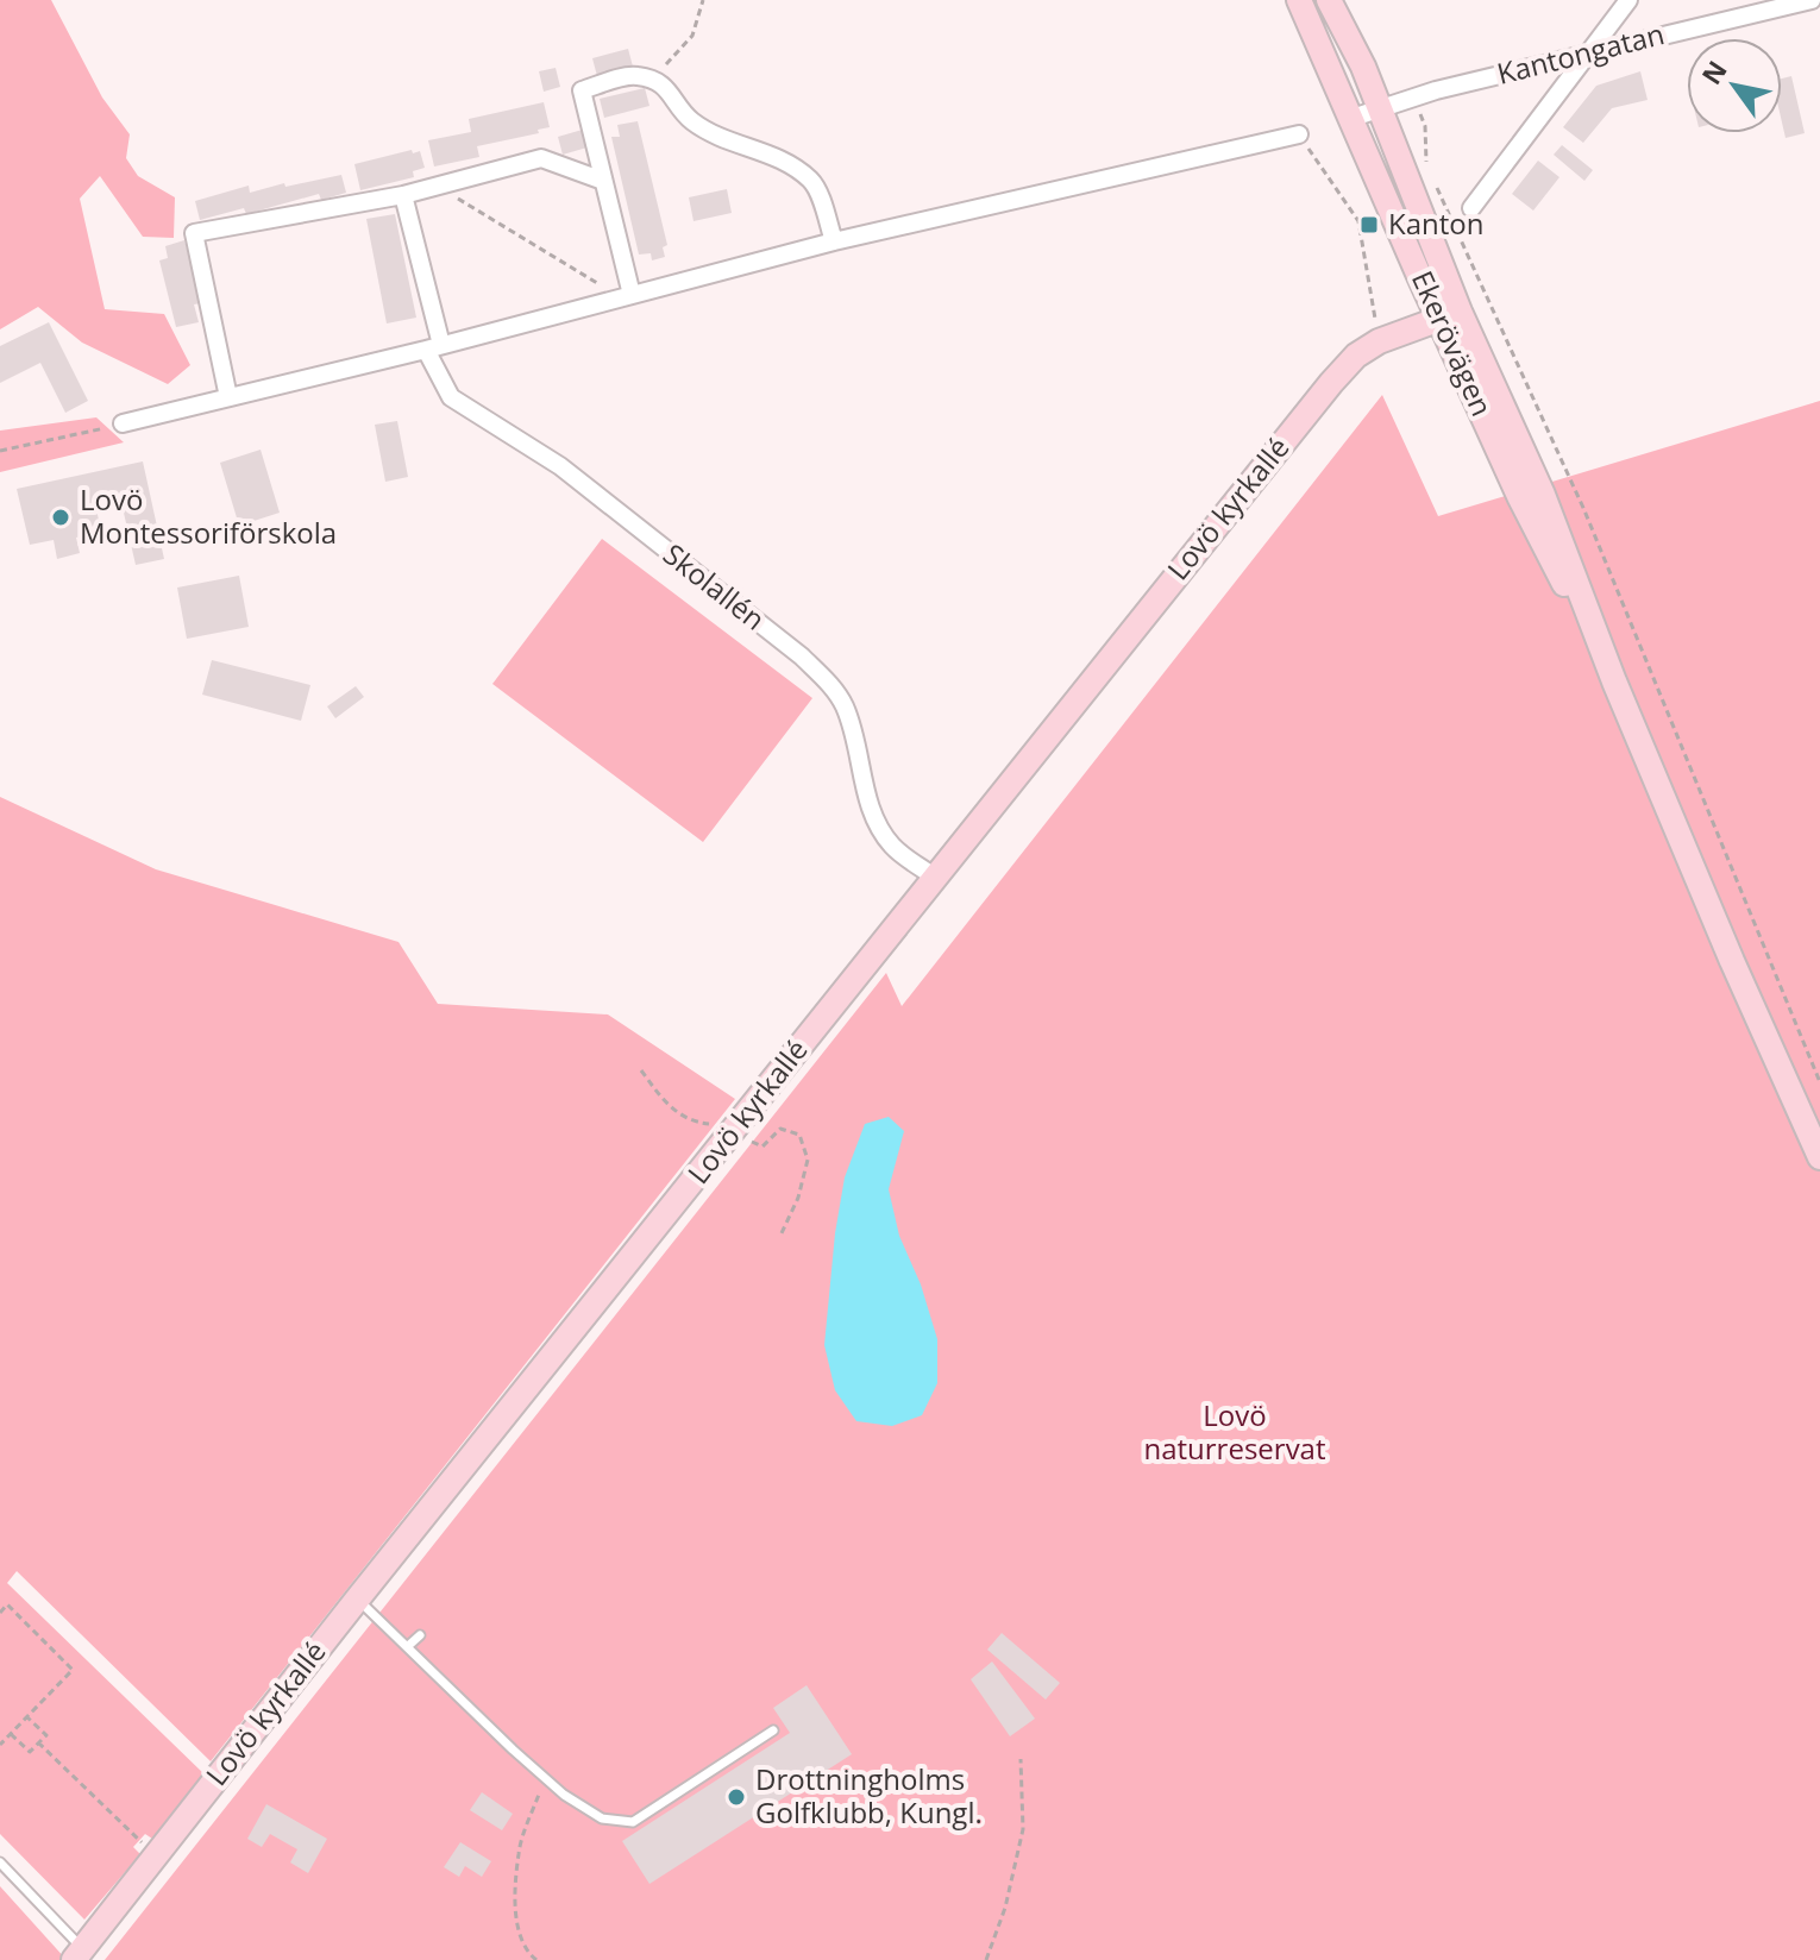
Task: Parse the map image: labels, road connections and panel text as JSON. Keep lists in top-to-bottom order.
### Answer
{
  "streets": {
    "street": [
      "Kantongatan",
      "Ekerövägen",
      "Lovö kyrkallé",
      "Skolallén"
    ]
  },
  "crossings": [
    ["Kantongatan", "Ekerövägen"],
    ["Ekerövägen", "Lovö kyrkallé"],
    ["Lovö kyrkallé", "Skolallén"]
  ],
  "parks": ["Lovö naturreservat"],
  "places": {
    "transit": ["Kanton"],
    "other": ["Lovö Montessoriförskola", "Drottningholms Golfklubb, Kungl."]
  },
  "north": "top left"
}
